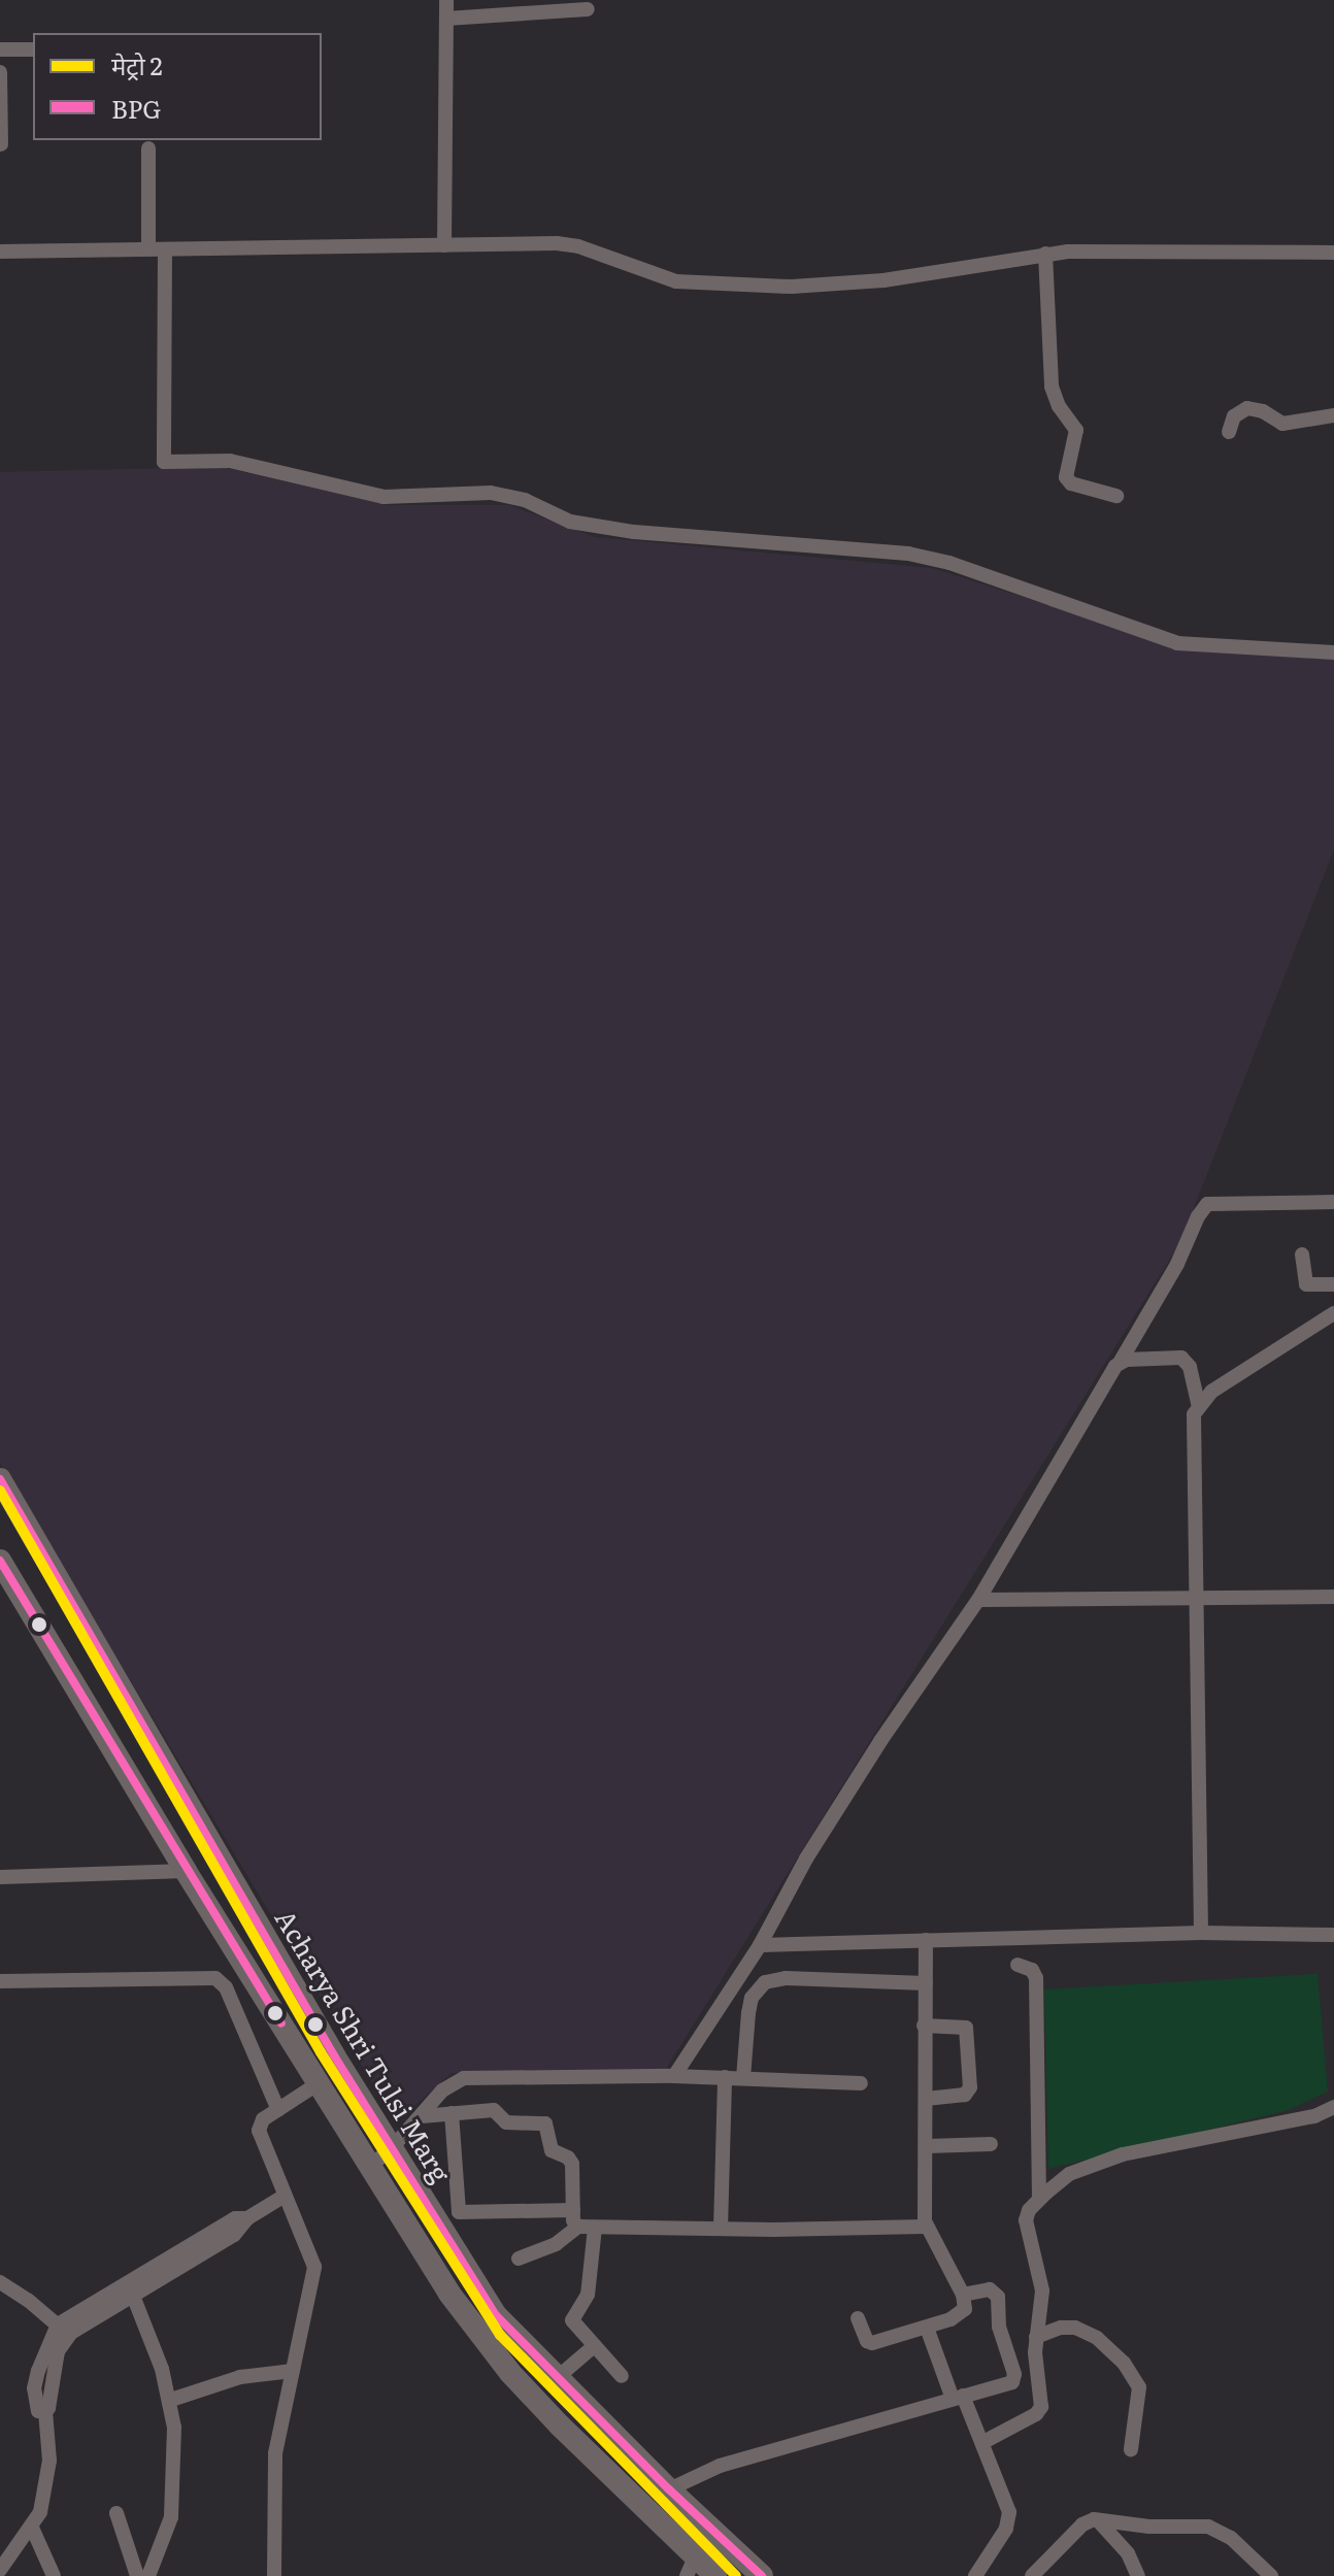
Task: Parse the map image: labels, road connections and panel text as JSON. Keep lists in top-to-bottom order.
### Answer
{
  "streets": {
    "highway": ["Acharya Shri Tulsi Marg"]
  },
  "lines": ["transit line BPG", "metro line 2"],
  "legend": ["मेट्रो 2", "BPG"]
}
